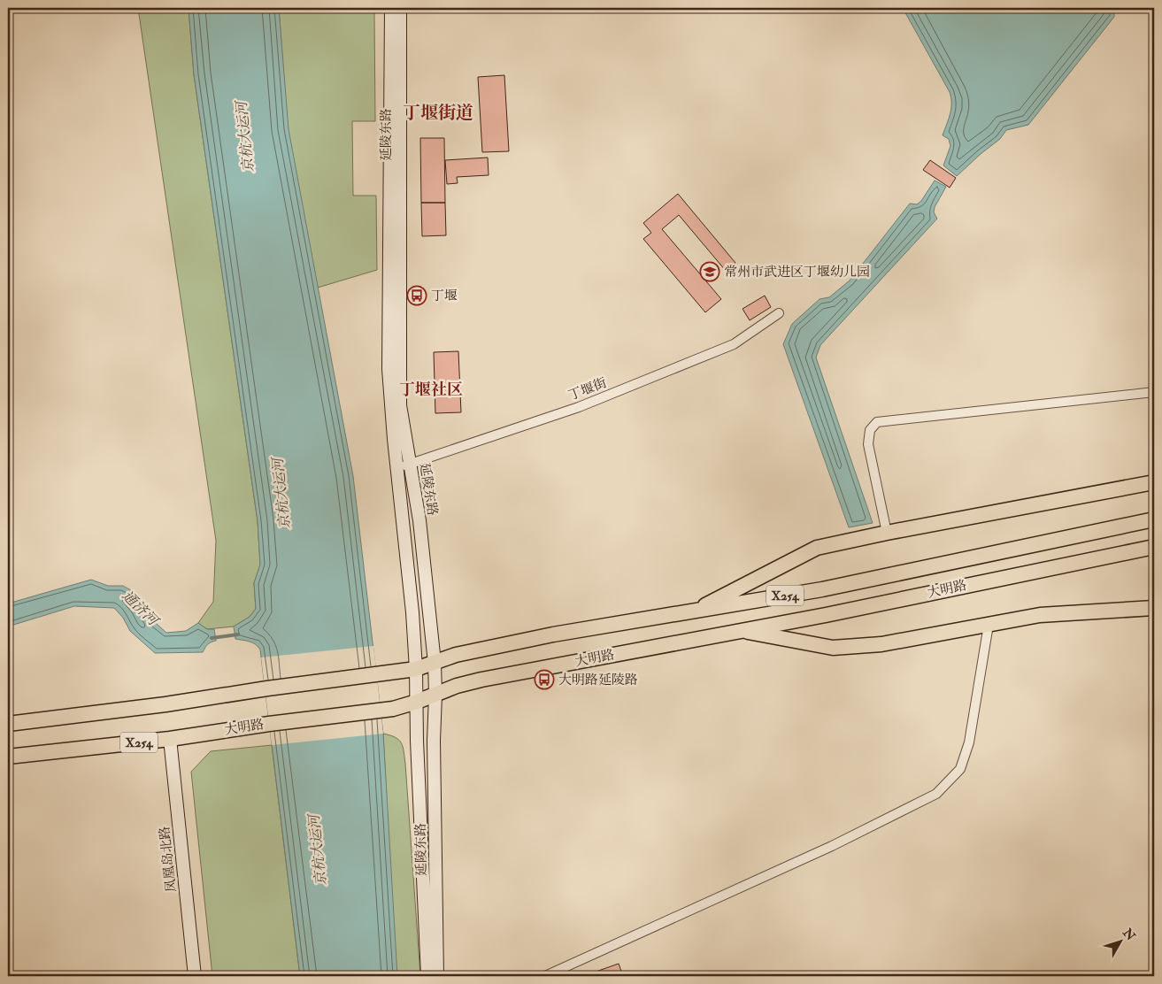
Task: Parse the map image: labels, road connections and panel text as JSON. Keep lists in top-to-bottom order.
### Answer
{
  "streets": {
    "main road": [
      "延陵东路",
      "大明路",
      "X254",
      "凤凰岛北路"
    ],
    "street": ["丁堰街"]
  },
  "crossings": [
    ["延陵东路", "丁堰街"],
    ["延陵东路", "大明路"],
    ["大明路", "凤凰岛北路"]
  ],
  "districts": ["丁堰街道", "丁堰社区"],
  "water": ["京杭大运河", "通济河"],
  "places": {
    "school or university": ["常州市武进区丁堰幼儿园"],
    "bus stop": ["丁堰", "大明路延陵路"]
  },
  "north": "top right"
}
